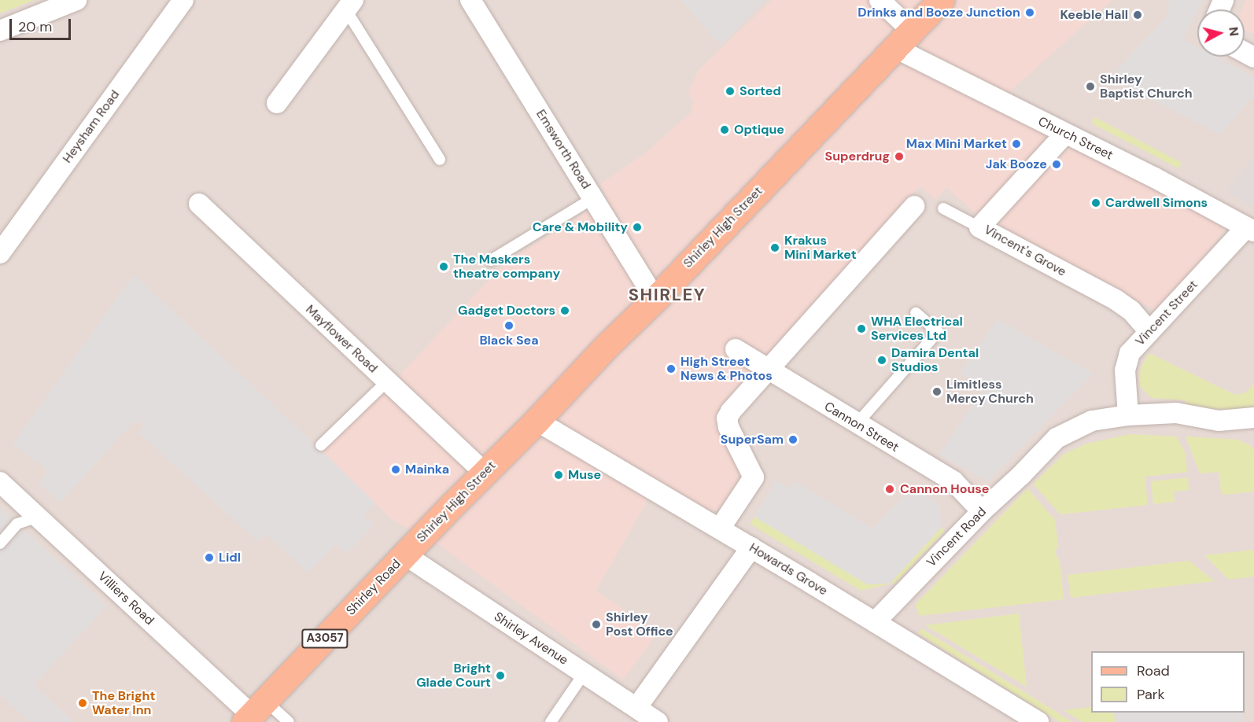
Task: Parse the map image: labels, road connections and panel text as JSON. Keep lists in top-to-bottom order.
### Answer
{
  "streets": {
    "main road": ["Shirley High Street", "Shirley Road", "A3057"],
    "street": [
      "Heysham Road",
      "Church Street",
      "Emsworth Road",
      "Vincent's Grove",
      "Vincent Street",
      "Mayflower Road",
      "Cannon Street",
      "Vincent Road",
      "Howards Grove",
      "Villiers Road",
      "Shirley Avenue"
    ]
  },
  "crossings": [
    ["Church Street", "Shirley High Street"],
    ["Church Street", "Vincent's Grove"],
    ["Church Street", "Vincent Street"],
    ["Emsworth Road", "Shirley High Street"],
    ["Shirley High Street", "Mayflower Road"],
    ["Shirley High Street", "Howards Grove"],
    ["Shirley High Street", "Shirley Road"],
    ["Shirley High Street", "Shirley Avenue"],
    ["Vincent's Grove", "Vincent Street"],
    ["Vincent Street", "Vincent Road"],
    ["Cannon Street", "Vincent Road"],
    ["Vincent Road", "Howards Grove"],
    ["Shirley Road", "Villiers Road"],
    ["Shirley Road", "Shirley Avenue"]
  ],
  "districts": ["SHIRLEY"],
  "places": [
    "Drinks and Booze Junction",
    "Keeble Hall",
    "Shirley Baptist Church",
    "Sorted",
    "Optique",
    "Max Mini Market",
    "Superdrug",
    "Jak Booze",
    "Cardwell Simons",
    "Care & Mobility",
    "Krakus Mini Market",
    "The Maskers theatre company",
    "Gadget Doctors",
    "Black Sea",
    "WHA Electrical Services Ltd",
    "Damira Dental Studios",
    "High Street News & Photos",
    "Limitless Mercy Church",
    "SuperSam",
    "Mainka",
    "Muse",
    "Cannon House",
    "Lidl",
    "Shirley Post Office",
    "Bright Glade Court",
    "The Bright Water Inn"
  ],
  "legend": ["Road", "Park"],
  "scale_bar": "20 m",
  "north": "right"
}
